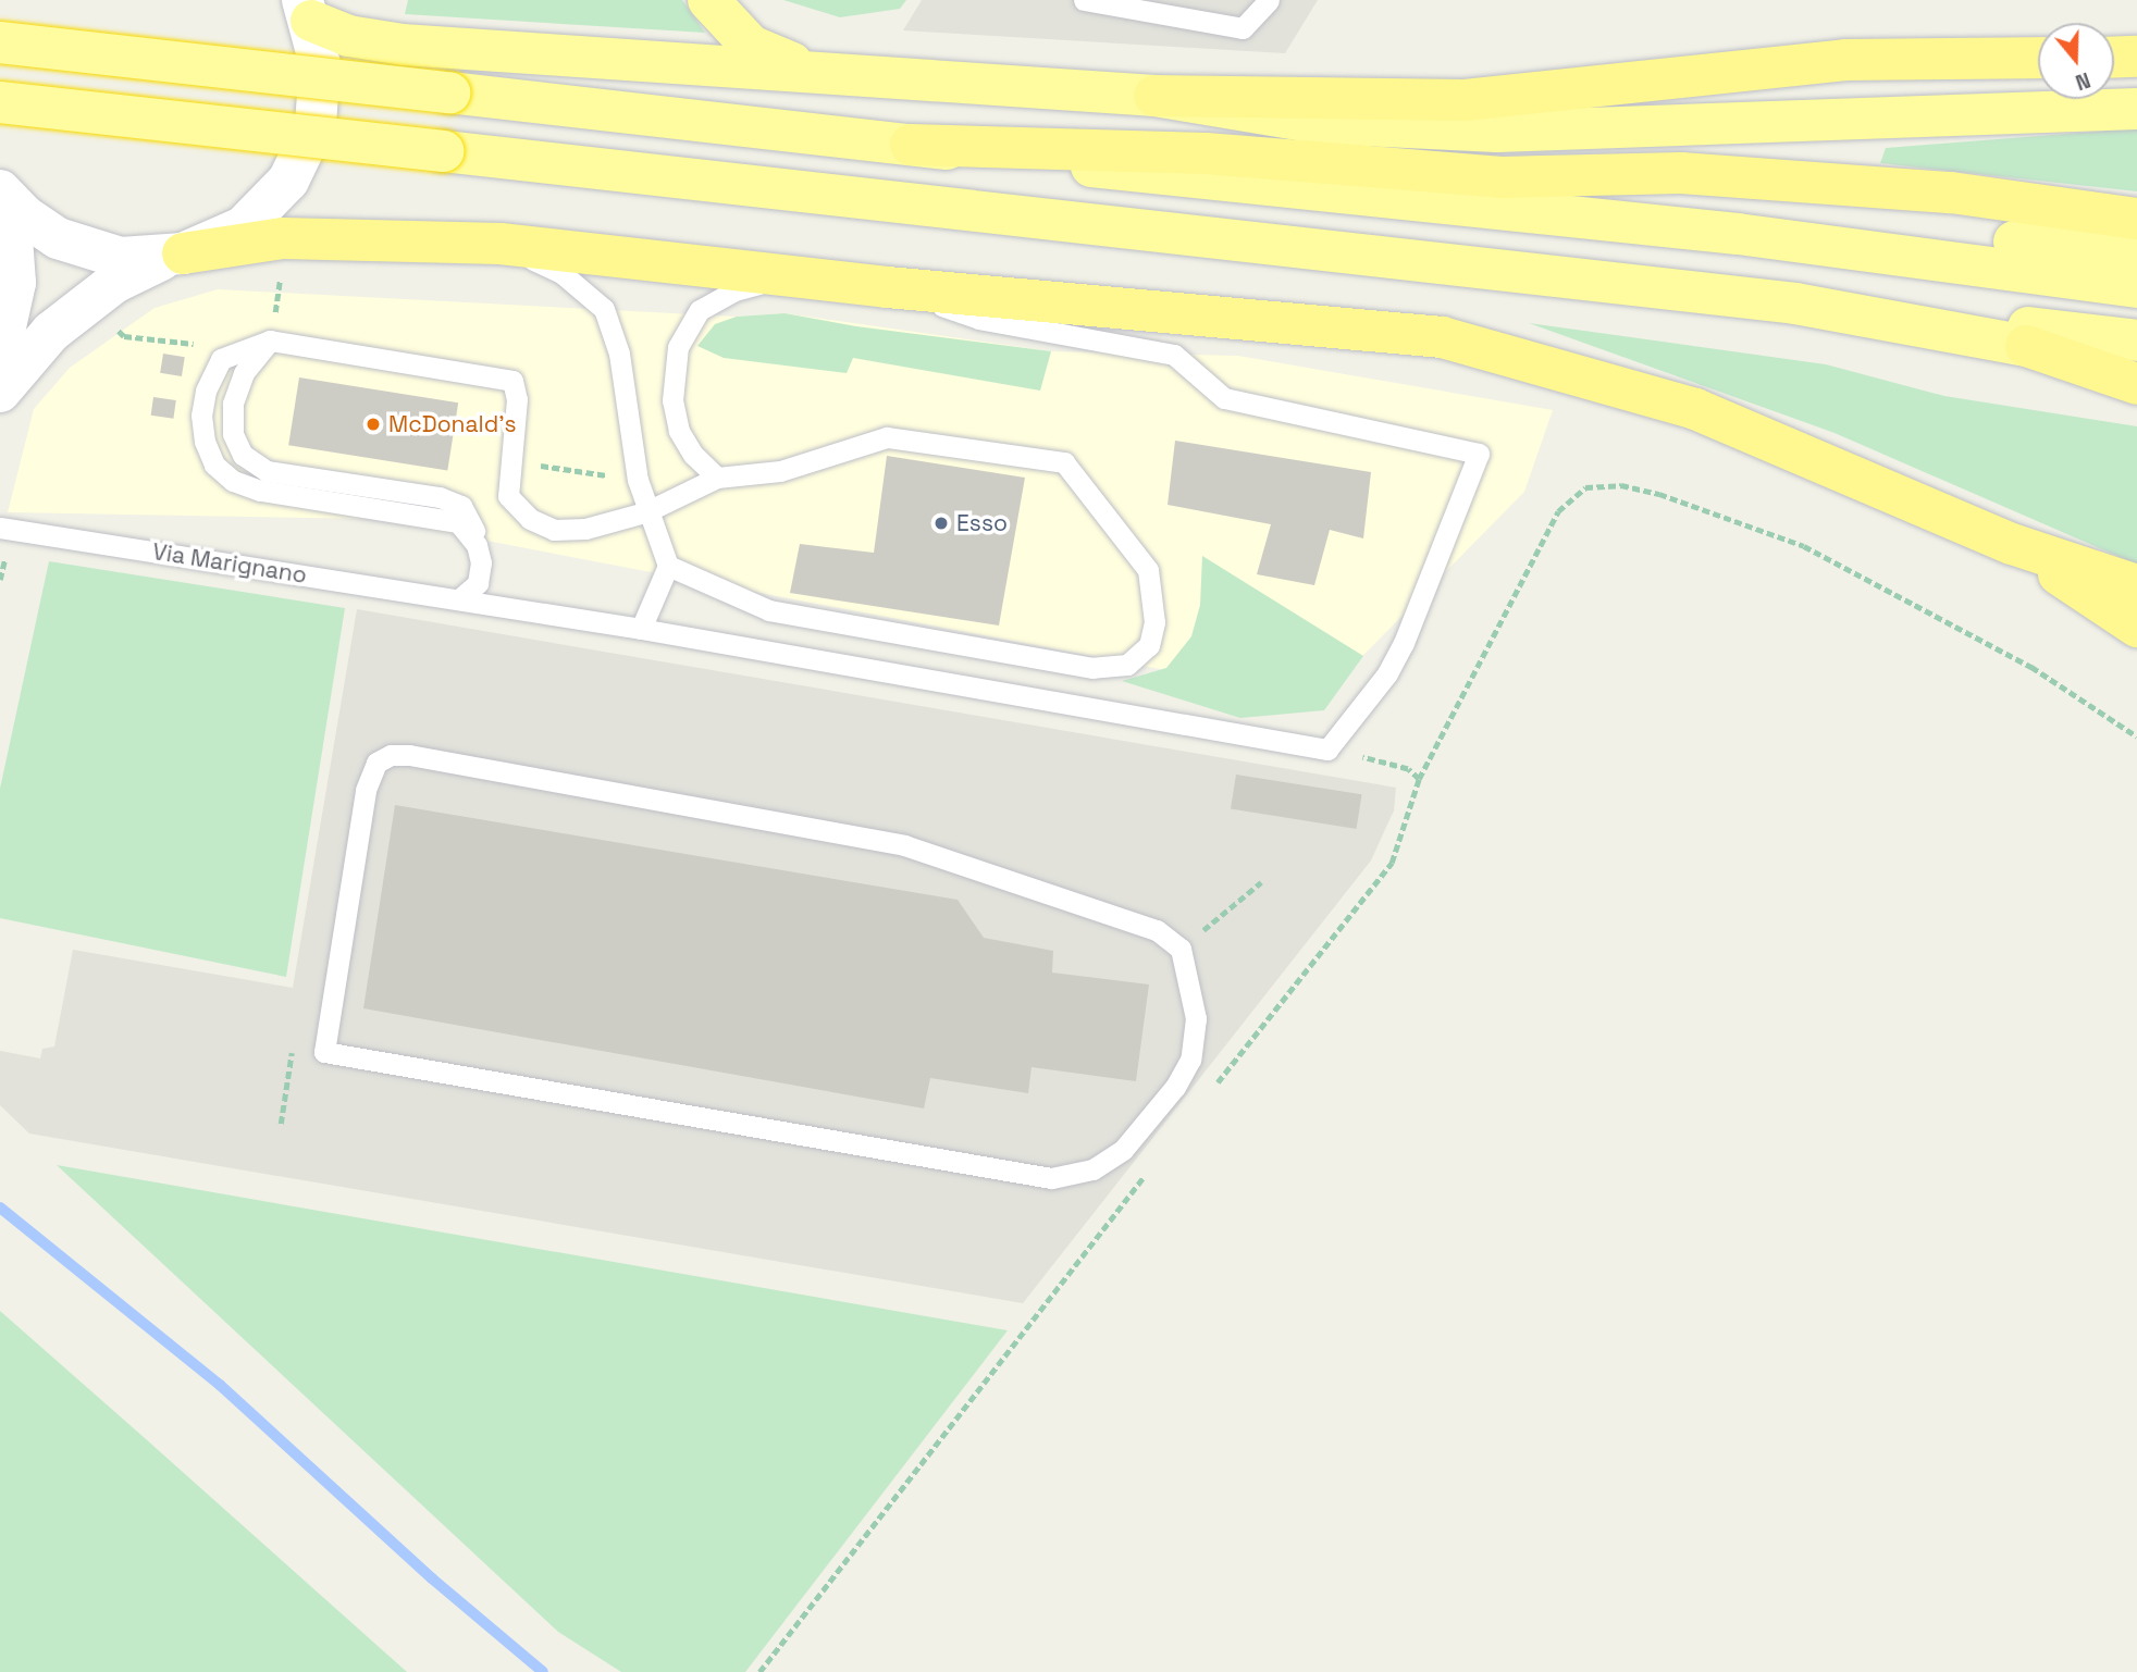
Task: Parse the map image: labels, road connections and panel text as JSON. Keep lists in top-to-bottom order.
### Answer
{
  "streets": {
    "lane": ["Via Marignano"]
  },
  "places": ["McDonald's", "Esso"],
  "north": "bottom"
}
